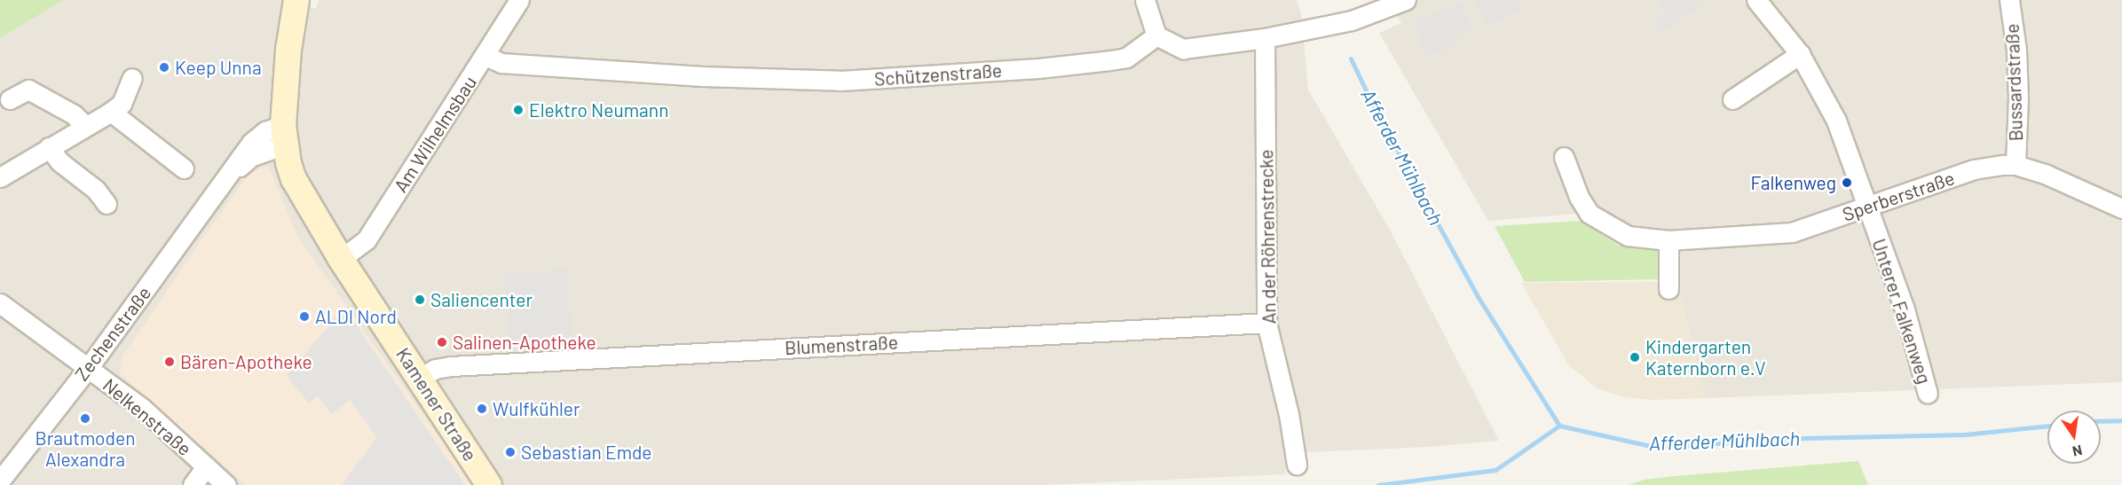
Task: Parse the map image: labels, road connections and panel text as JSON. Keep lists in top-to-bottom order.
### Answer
{
  "streets": {
    "main road": ["Kamener Straße"],
    "street": [
      "Schützenstraße",
      "Bussardstraße",
      "Am Wilhelmsbau",
      "Sperberstraße",
      "An der Röhrenstrecke",
      "Unterer Falkenweg",
      "Zechenstraße",
      "Blumenstraße",
      "Nelkenstraße"
    ]
  },
  "crossings": [
    ["Schützenstraße", "Am Wilhelmsbau"],
    ["Bussardstraße", "Sperberstraße"],
    ["Am Wilhelmsbau", "Kamener Straße"],
    ["Sperberstraße", "Unterer Falkenweg"],
    ["An der Röhrenstrecke", "Blumenstraße"],
    ["Zechenstraße", "Kamener Straße"],
    ["Zechenstraße", "Nelkenstraße"],
    ["Blumenstraße", "Kamener Straße"]
  ],
  "water": ["Afferder Mühlbach"],
  "places": [
    "Keep Unna",
    "Elektro Neumann",
    "Falkenweg",
    "Saliencenter",
    "ALDI Nord",
    "Salinen-Apotheke",
    "Kindergarten Katernborn e.V",
    "Bären-Apotheke",
    "Wulfkühler",
    "Brautmoden Alexandra",
    "Sebastian Emde"
  ],
  "north": "bottom"
}
